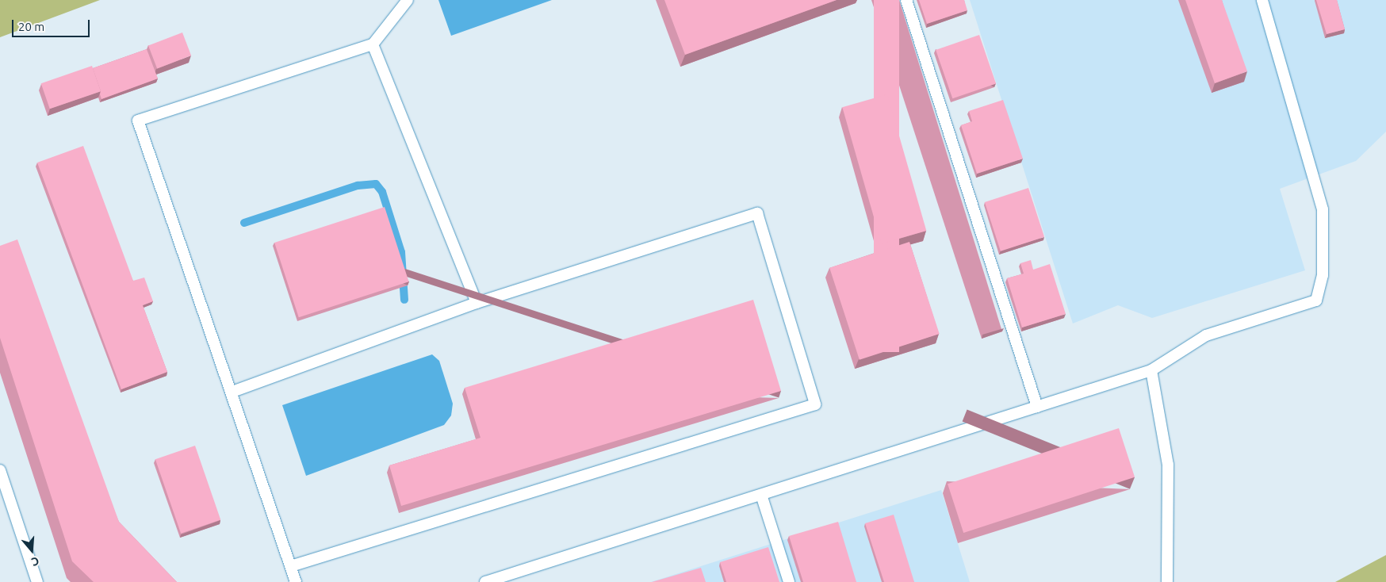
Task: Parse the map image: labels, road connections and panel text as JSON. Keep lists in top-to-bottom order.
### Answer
{
  "scale_bar": "20 m",
  "north": "bottom"
}
